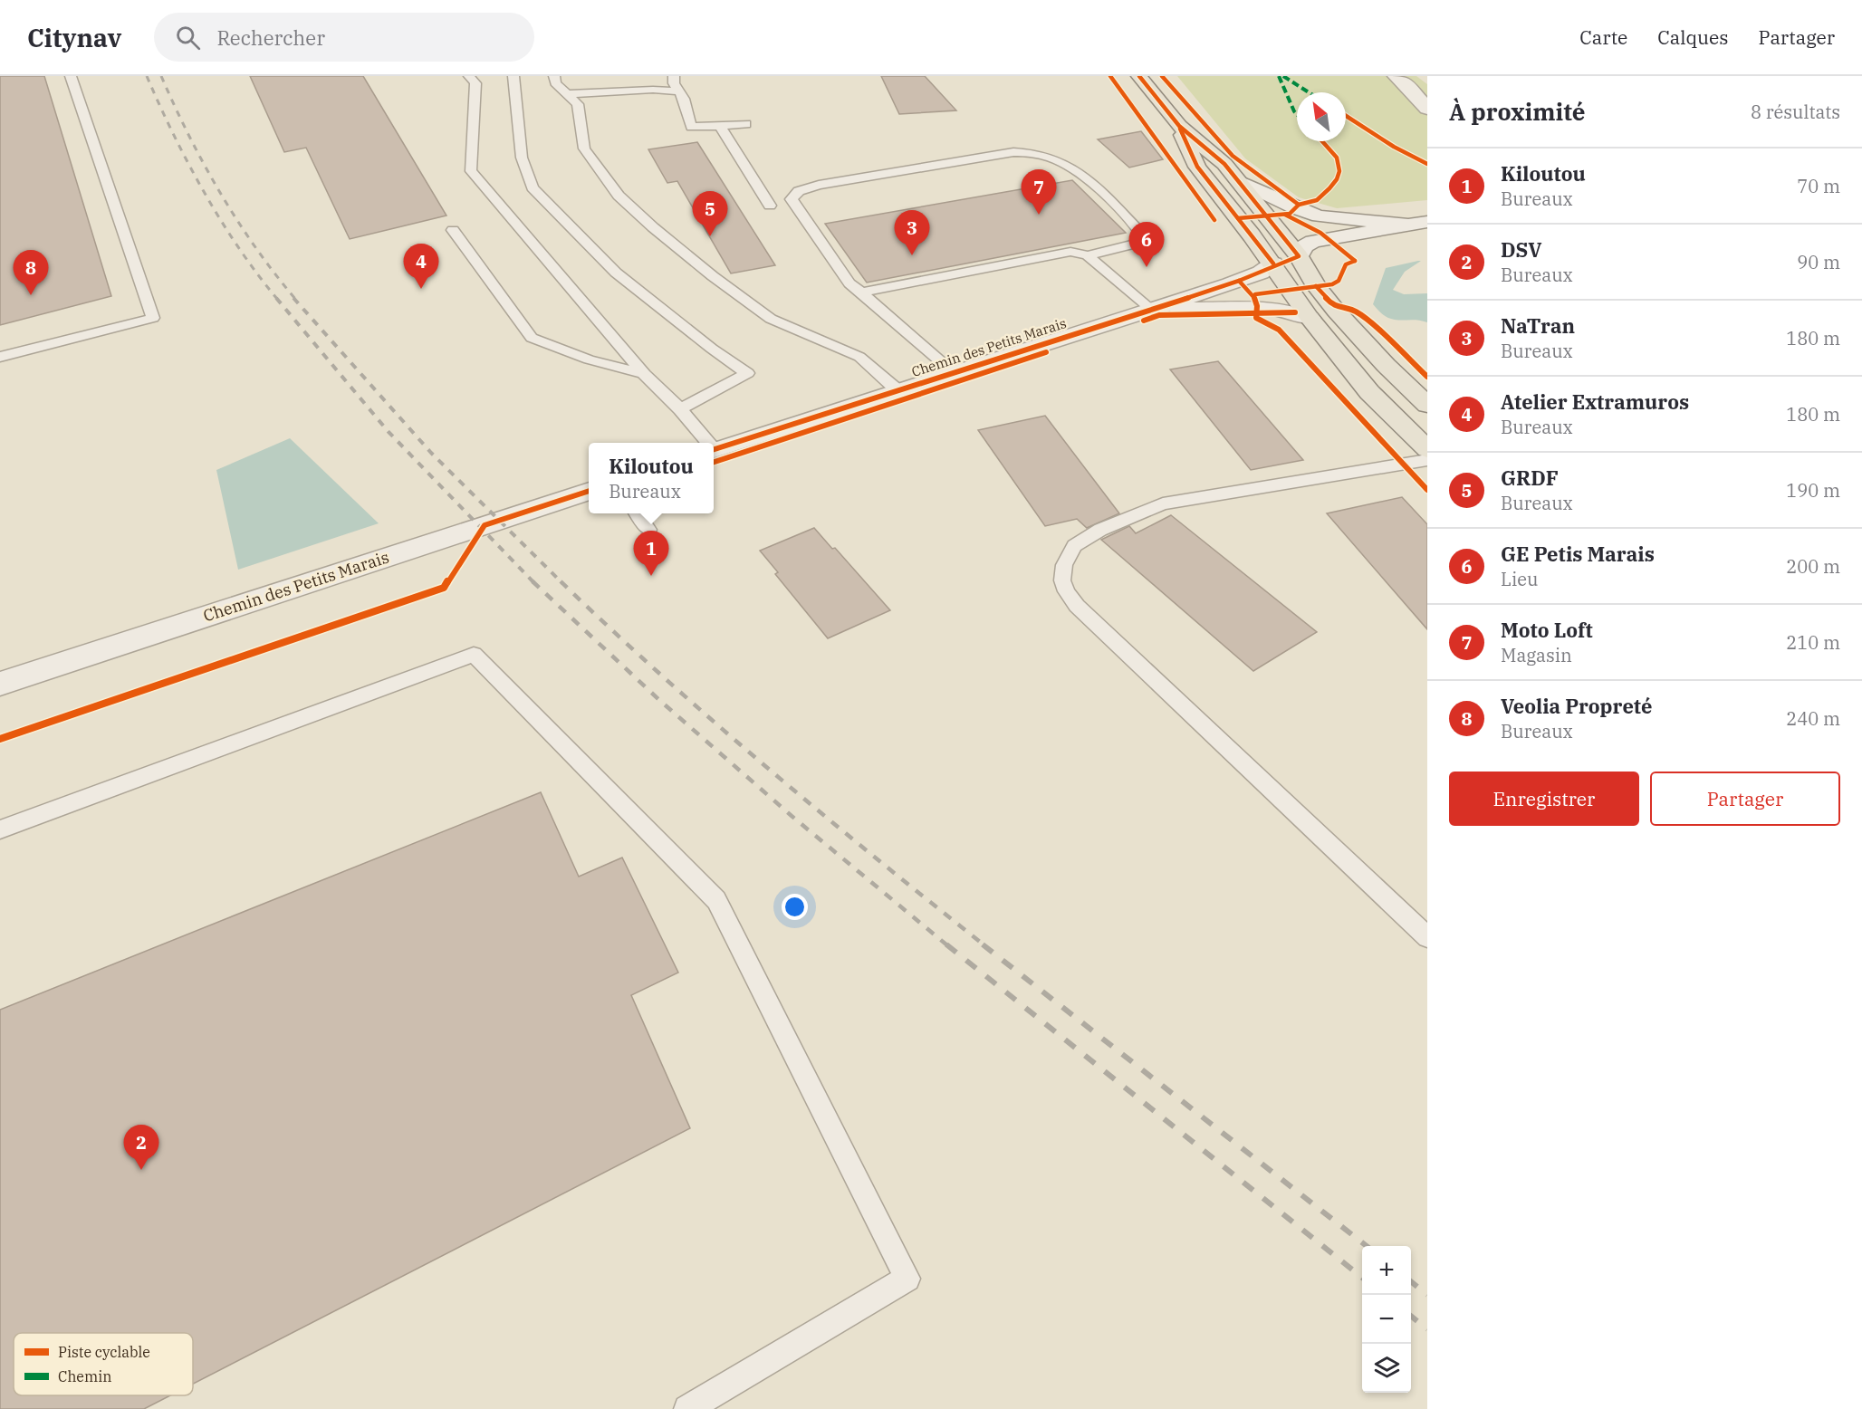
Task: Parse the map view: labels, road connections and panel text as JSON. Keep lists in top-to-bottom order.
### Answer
{
  "streets": {
    "street": ["Chemin des Petits Marais"]
  },
  "legend": ["Piste cyclable", "Chemin"],
  "north": "top left",
  "page": {
    "header": "Citynav",
    "search": "Rechercher",
    "nav": ["Carte", "Calques", "Partager"],
    "heading": ["À proximité", "8 résultats"],
    "list": [
      {
        "mark": "1",
        "name": "Kiloutou",
        "note": "Bureaux",
        "value": "70 m"
      },
      {
        "mark": "2",
        "name": "DSV",
        "note": "Bureaux",
        "value": "90 m"
      },
      {
        "mark": "3",
        "name": "NaTran",
        "note": "Bureaux",
        "value": "180 m"
      },
      {
        "mark": "4",
        "name": "Atelier Extramuros",
        "note": "Bureaux",
        "value": "180 m"
      },
      {
        "mark": "5",
        "name": "GRDF",
        "note": "Bureaux",
        "value": "190 m"
      },
      {
        "mark": "6",
        "name": "GE Petis Marais",
        "note": "Lieu",
        "value": "200 m"
      },
      {
        "mark": "7",
        "name": "Moto Loft",
        "note": "Magasin",
        "value": "210 m"
      },
      {
        "mark": "8",
        "name": "Veolia Propreté",
        "note": "Bureaux",
        "value": "240 m"
      }
    ],
    "pins": [
      "7",
      "5",
      "3",
      "6",
      "4",
      "8",
      "1",
      "2"
    ],
    "popup": ["Kiloutou", "Bureaux"],
    "buttons": ["Enregistrer", "Partager"],
    "map_buttons": ["+", "−"]
  }
}
